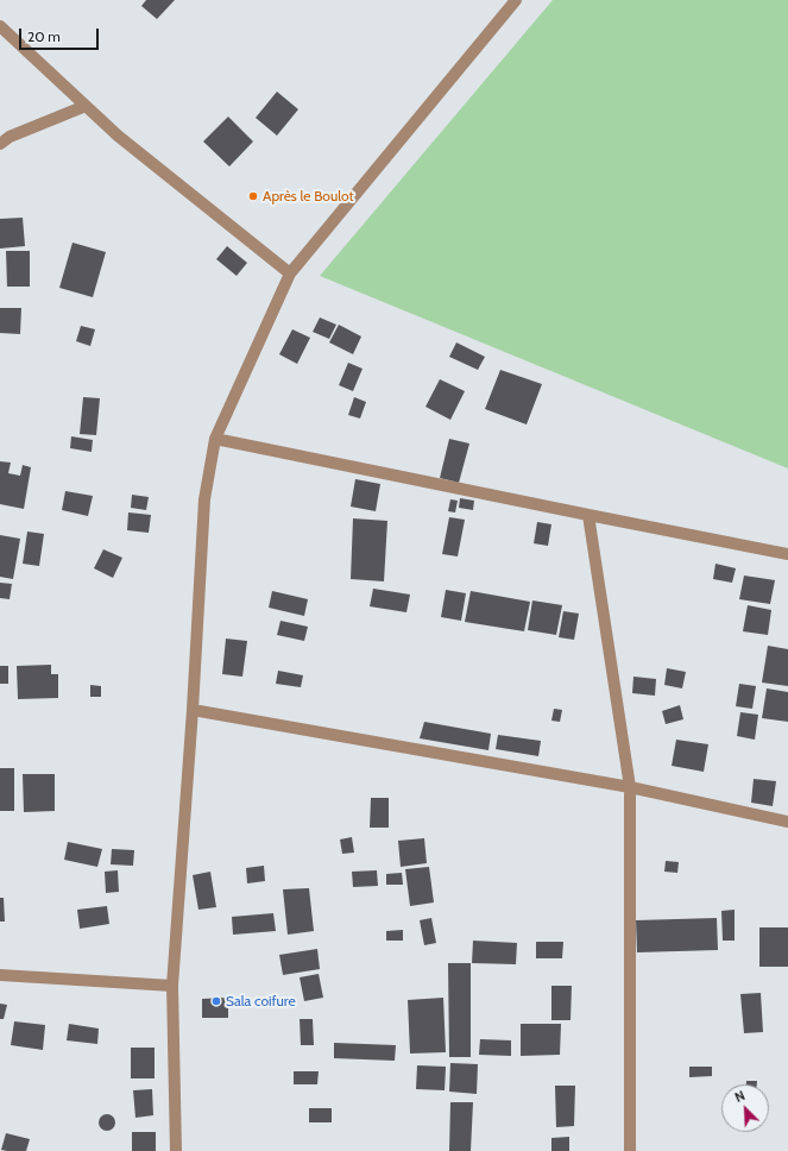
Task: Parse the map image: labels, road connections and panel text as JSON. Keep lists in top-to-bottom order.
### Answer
{
  "places": ["Après le Boulot", "Sala coifure"],
  "scale_bar": "20 m",
  "north": "top left"
}
